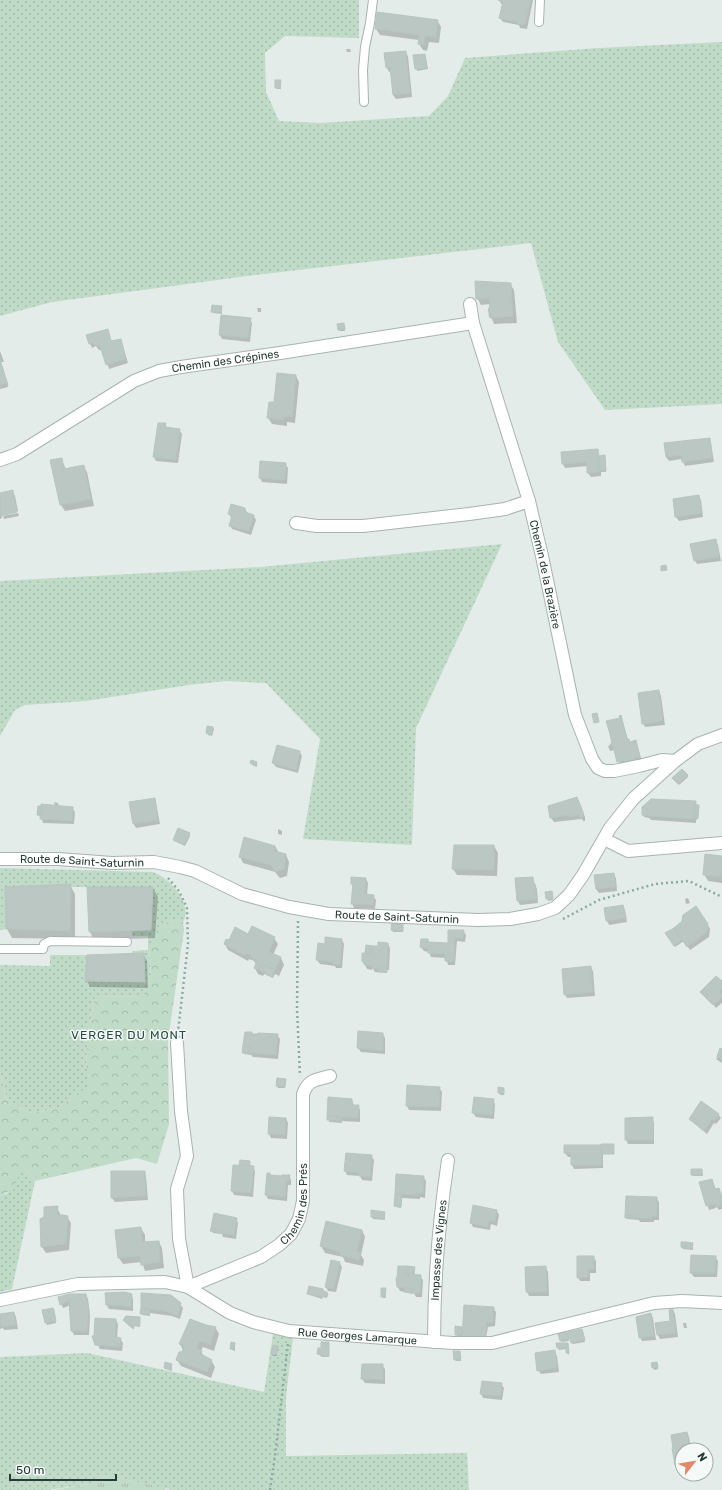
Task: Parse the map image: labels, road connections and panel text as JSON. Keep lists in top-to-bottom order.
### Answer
{
  "streets": {
    "street": [
      "Chemin des Crépines",
      "Chemin de la Brazière",
      "Route de Saint-Saturnin",
      "Chemin des Prés",
      "Impasse des Vignes",
      "Rue Georges Lamarque"
    ]
  },
  "crossings": [
    ["Chemin des Crépines", "Chemin de la Brazière"],
    ["Chemin de la Brazière", "Route de Saint-Saturnin"],
    ["Chemin des Prés", "Rue Georges Lamarque"],
    ["Impasse des Vignes", "Rue Georges Lamarque"]
  ],
  "districts": ["VERGER DU MONT"],
  "scale_bar": "50 m",
  "north": "top right"
}
